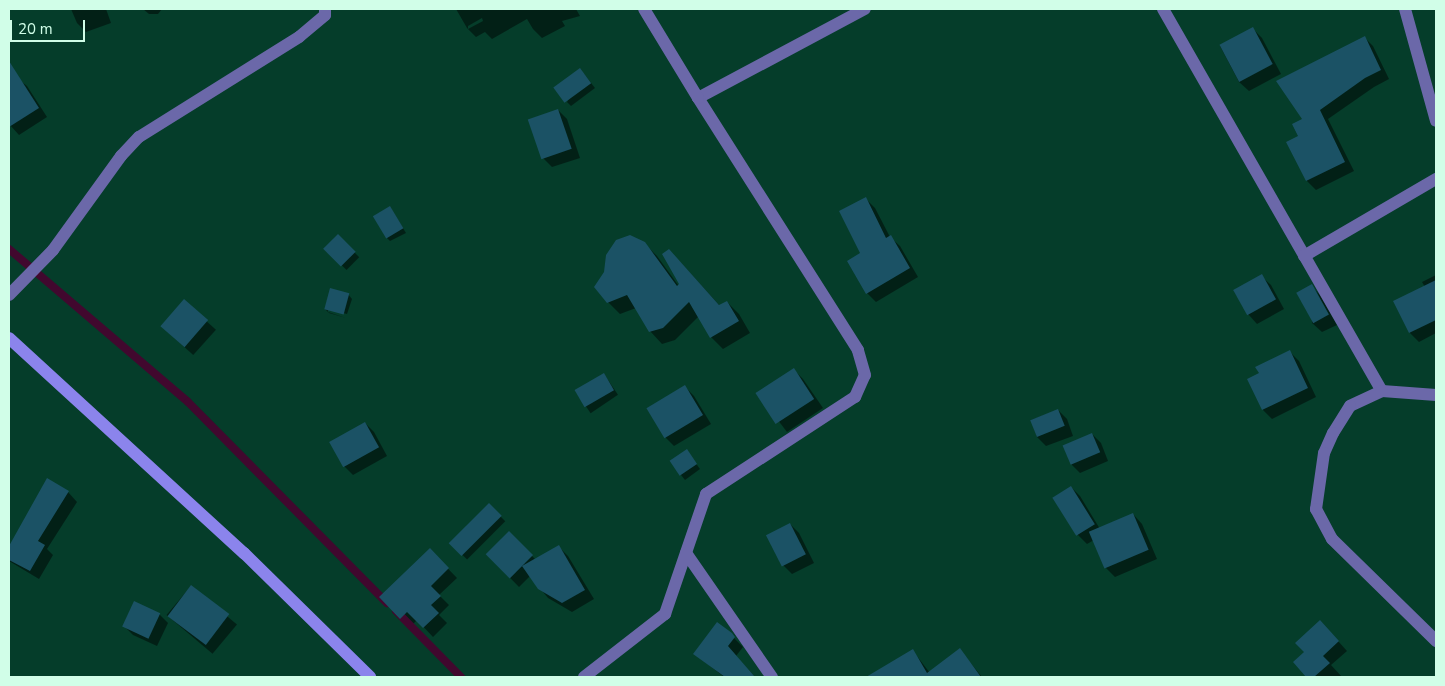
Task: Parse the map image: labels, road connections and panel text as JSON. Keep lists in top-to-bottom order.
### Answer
{
  "scale_bar": "20 m"
}
